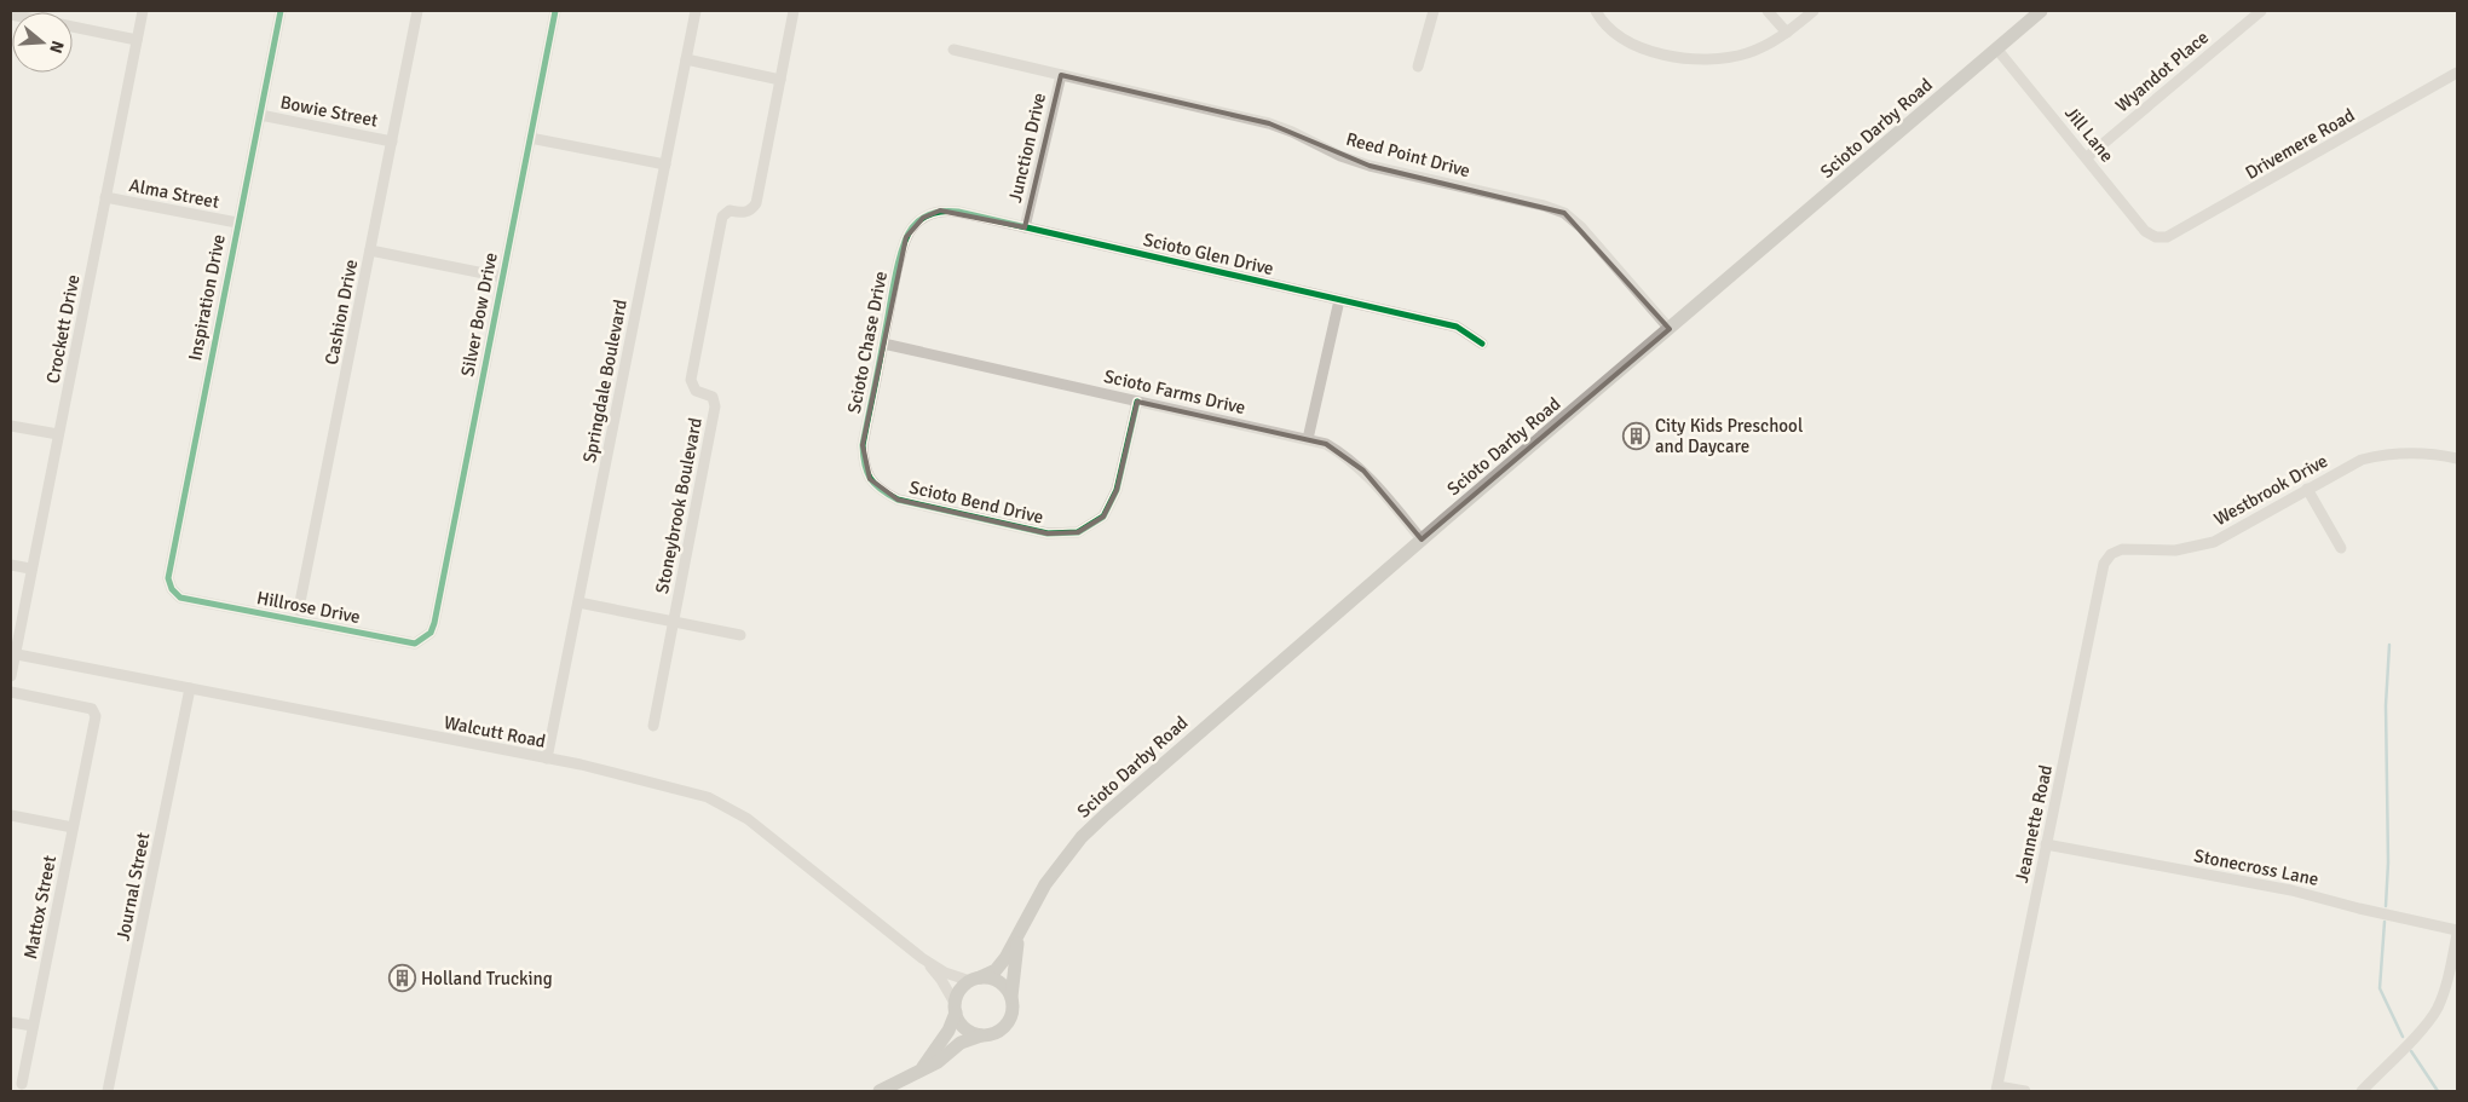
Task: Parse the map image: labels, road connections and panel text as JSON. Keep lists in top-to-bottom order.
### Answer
{
  "streets": {
    "main road": ["Scioto Darby Road"],
    "street": [
      "Wyandot Place",
      "Bowie Street",
      "Jill Lane",
      "Drivemere Road",
      "Junction Drive",
      "Reed Point Drive",
      "Alma Street",
      "Scioto Glen Drive",
      "Inspiration Drive",
      "Cashion Drive",
      "Silver Bow Drive",
      "Crockett Drive",
      "Scioto Chase Drive",
      "Springdale Boulevard",
      "Scioto Farms Drive",
      "Westbrook Drive",
      "Scioto Bend Drive",
      "Stoneybrook Boulevard",
      "Hillrose Drive",
      "Walcutt Road",
      "Jeannette Road",
      "Stonecross Lane",
      "Journal Street",
      "Mattox Street"
    ]
  },
  "crossings": [
    ["Wyandot Place", "Jill Lane"],
    ["Bowie Street", "Inspiration Drive"],
    ["Bowie Street", "Cashion Drive"],
    ["Scioto Darby Road", "Jill Lane"],
    ["Scioto Darby Road", "Reed Point Drive"],
    ["Scioto Darby Road", "Scioto Farms Drive"],
    ["Scioto Darby Road", "Walcutt Road"],
    ["Jill Lane", "Drivemere Road"],
    ["Junction Drive", "Reed Point Drive"],
    ["Junction Drive", "Scioto Glen Drive"],
    ["Alma Street", "Inspiration Drive"],
    ["Alma Street", "Crockett Drive"],
    ["Scioto Glen Drive", "Scioto Chase Drive"],
    ["Inspiration Drive", "Hillrose Drive"],
    ["Cashion Drive", "Hillrose Drive"],
    ["Silver Bow Drive", "Hillrose Drive"],
    ["Crockett Drive", "Walcutt Road"],
    ["Scioto Chase Drive", "Scioto Farms Drive"],
    ["Scioto Chase Drive", "Scioto Bend Drive"],
    ["Springdale Boulevard", "Stoneybrook Boulevard"],
    ["Springdale Boulevard", "Walcutt Road"],
    ["Scioto Farms Drive", "Scioto Bend Drive"],
    ["Westbrook Drive", "Jeannette Road"],
    ["Walcutt Road", "Journal Street"],
    ["Jeannette Road", "Stonecross Lane"]
  ],
  "places": {
    "building": ["City Kids Preschool and Daycare", "Holland Trucking"]
  },
  "north": "right"
}
